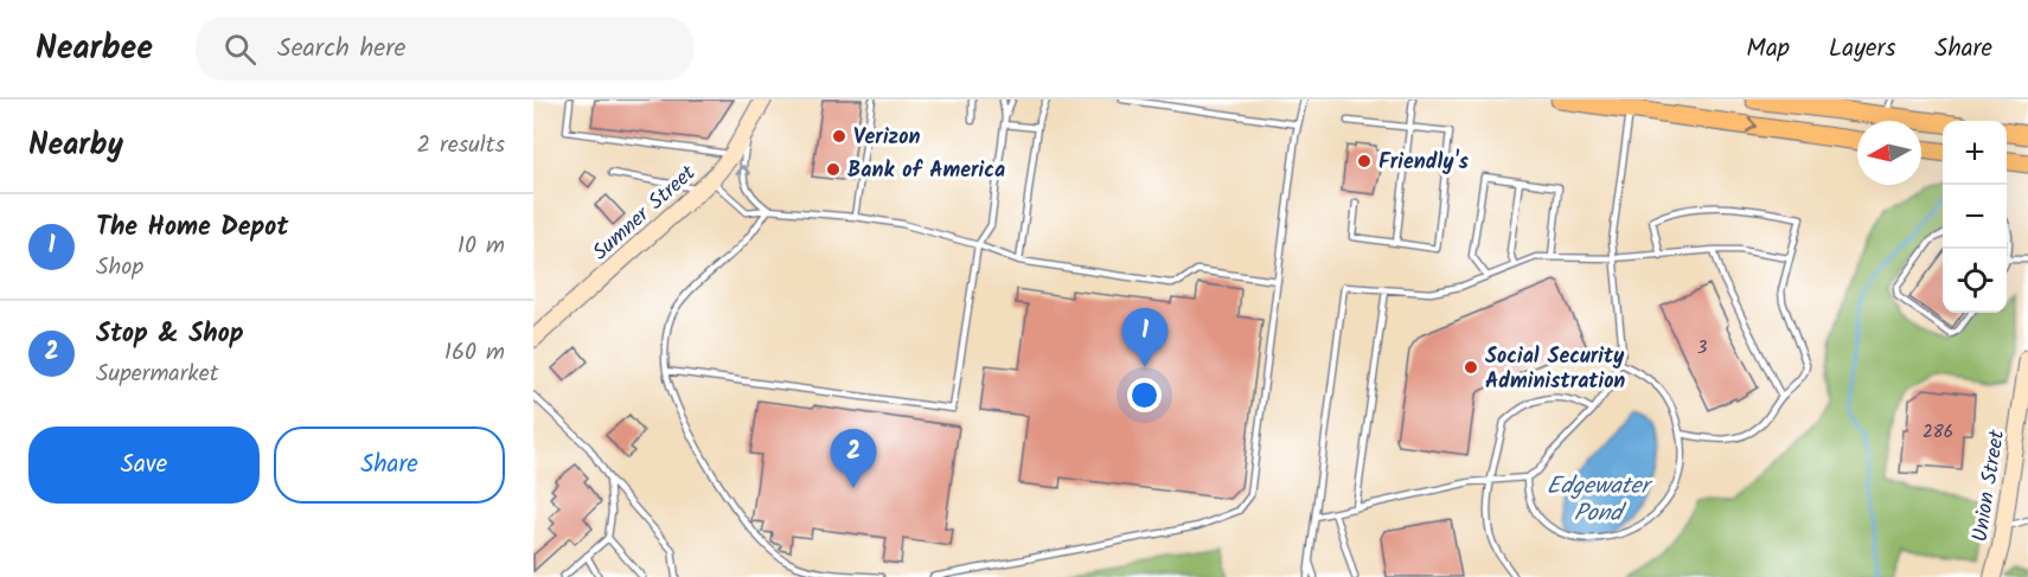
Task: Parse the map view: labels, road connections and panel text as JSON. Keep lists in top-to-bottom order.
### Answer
{
  "streets": {
    "street": ["Sumner Street", "Union Street"]
  },
  "water": ["Edgewater Pond"],
  "places": [
    "Verizon",
    "Friendly's",
    "Bank of America",
    "Social Security Administration"
  ],
  "house_numbers": ["3", "286"],
  "north": "left",
  "page": {
    "header": "Nearbee",
    "search": "Search here",
    "nav": ["Map", "Layers", "Share"],
    "heading": ["Nearby", "2 results"],
    "map_buttons": ["+", "−"],
    "list": [
      {
        "mark": "1",
        "name": "The Home Depot",
        "note": "Shop",
        "value": "10 m"
      },
      {
        "mark": "2",
        "name": "Stop & Shop",
        "note": "Supermarket",
        "value": "160 m"
      }
    ],
    "pins": ["1", "2"],
    "buttons": ["Save", "Share"]
  }
}
